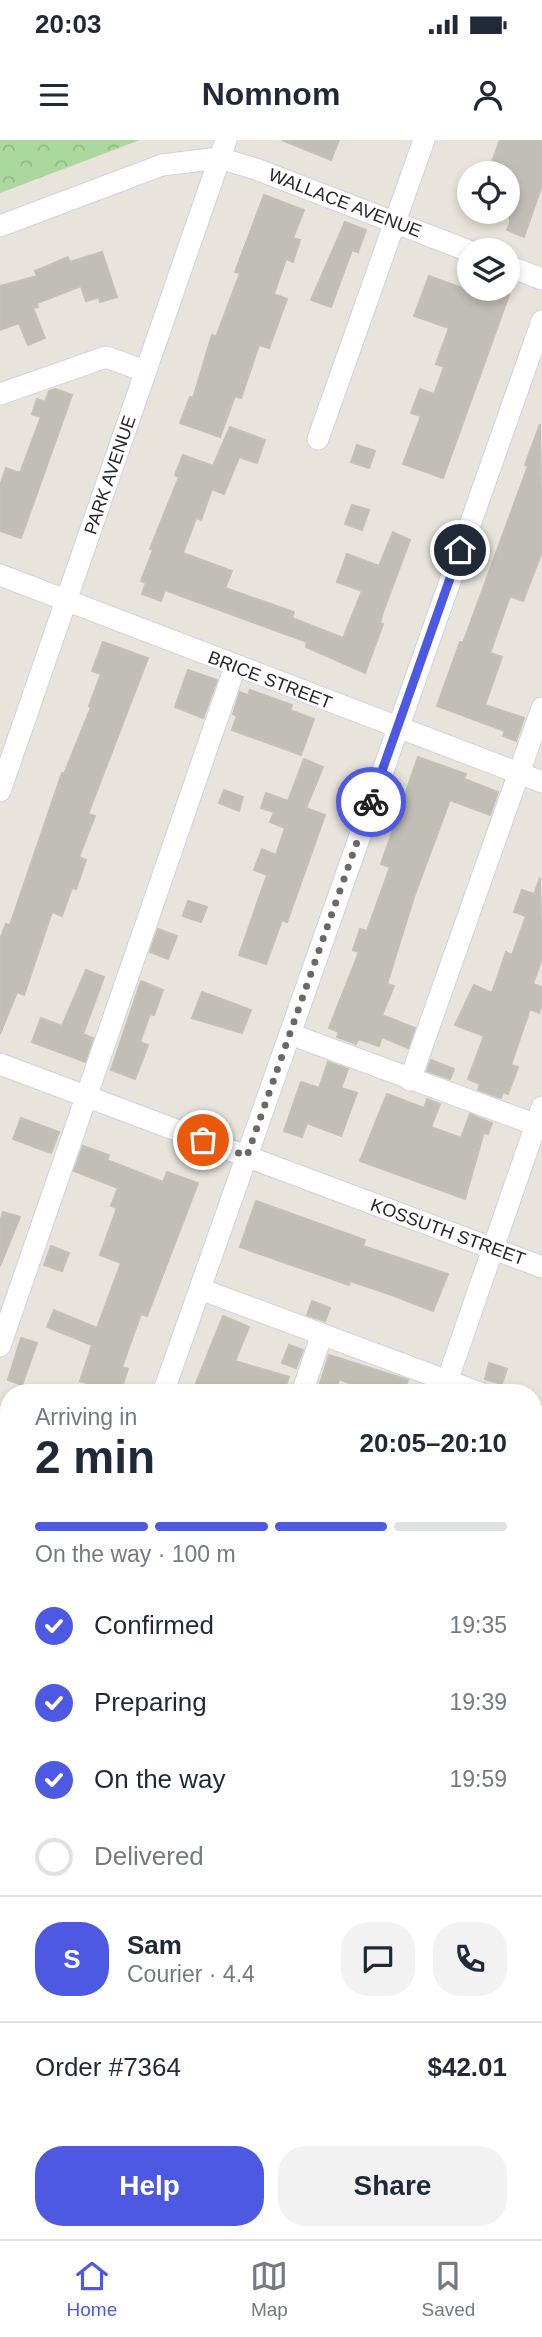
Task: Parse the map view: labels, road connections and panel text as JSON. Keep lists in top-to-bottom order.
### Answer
{
  "streets": {
    "street": [
      "WALLACE AVENUE",
      "PARK AVENUE",
      "BRICE STREET",
      "KOSSUTH STREET"
    ]
  },
  "crossings": [
    ["WALLACE AVENUE", "PARK AVENUE"],
    ["PARK AVENUE", "BRICE STREET"]
  ],
  "page": {
    "status": "20:03",
    "header": "Nomnom",
    "heading": ["2 min", "Arriving in", "20:05–20:10"],
    "panel": [
      "Sam",
      "Courier · 4.4",
      "Order #7364",
      "$42.01"
    ],
    "bar": "On the way · 100 m",
    "list": [
      ["Confirmed", "19:35"],
      ["Preparing", "19:39"],
      ["On the way", "19:59"],
      "Delivered"
    ],
    "round": "S",
    "buttons": ["Help", "Share"],
    "tabs": ["Home", "Map", "Saved"]
  }
}
